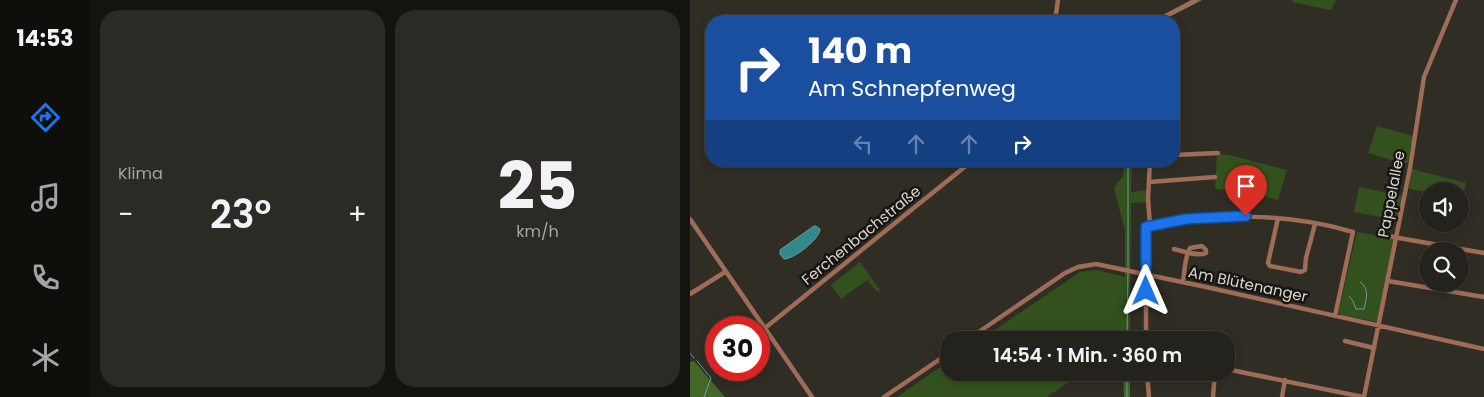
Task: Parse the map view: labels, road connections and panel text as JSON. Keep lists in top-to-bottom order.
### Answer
{
  "streets": {
    "street": ["Pappelallee", "Ferchenbachstraße", "Am Blütenanger"]
  },
  "crossings": [
    ["Pappelallee", "Am Blütenanger"]
  ],
  "page": {
    "tabs": "14:53",
    "tile": [
      "Klima",
      ["25", "km/h"]
    ],
    "turn": ["140 m", "Am Schnepfenweg"],
    "heat": ["−", "23°", "+"],
    "limit": "30",
    "trip": "14:54 · 1 Min. · 360 m"
  }
}
